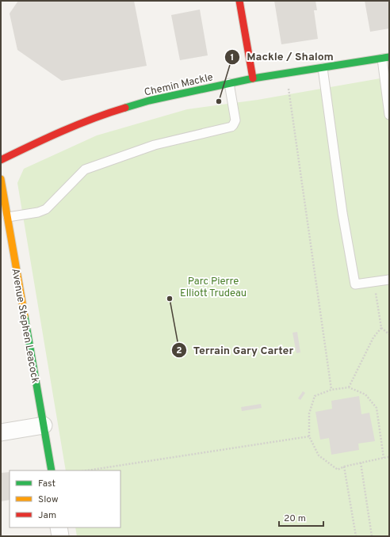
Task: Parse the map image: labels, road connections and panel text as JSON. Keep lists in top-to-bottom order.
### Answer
{
  "streets": {
    "street": ["Chemin Mackle", "Avenue Stephen Leacock"]
  },
  "parks": ["Parc Pierre Elliott Trudeau"],
  "places": ["Mackle / Shalom", "Terrain Gary Carter"],
  "legend": ["Fast", "Slow", "Jam"],
  "scale_bar": "20 m"
}
